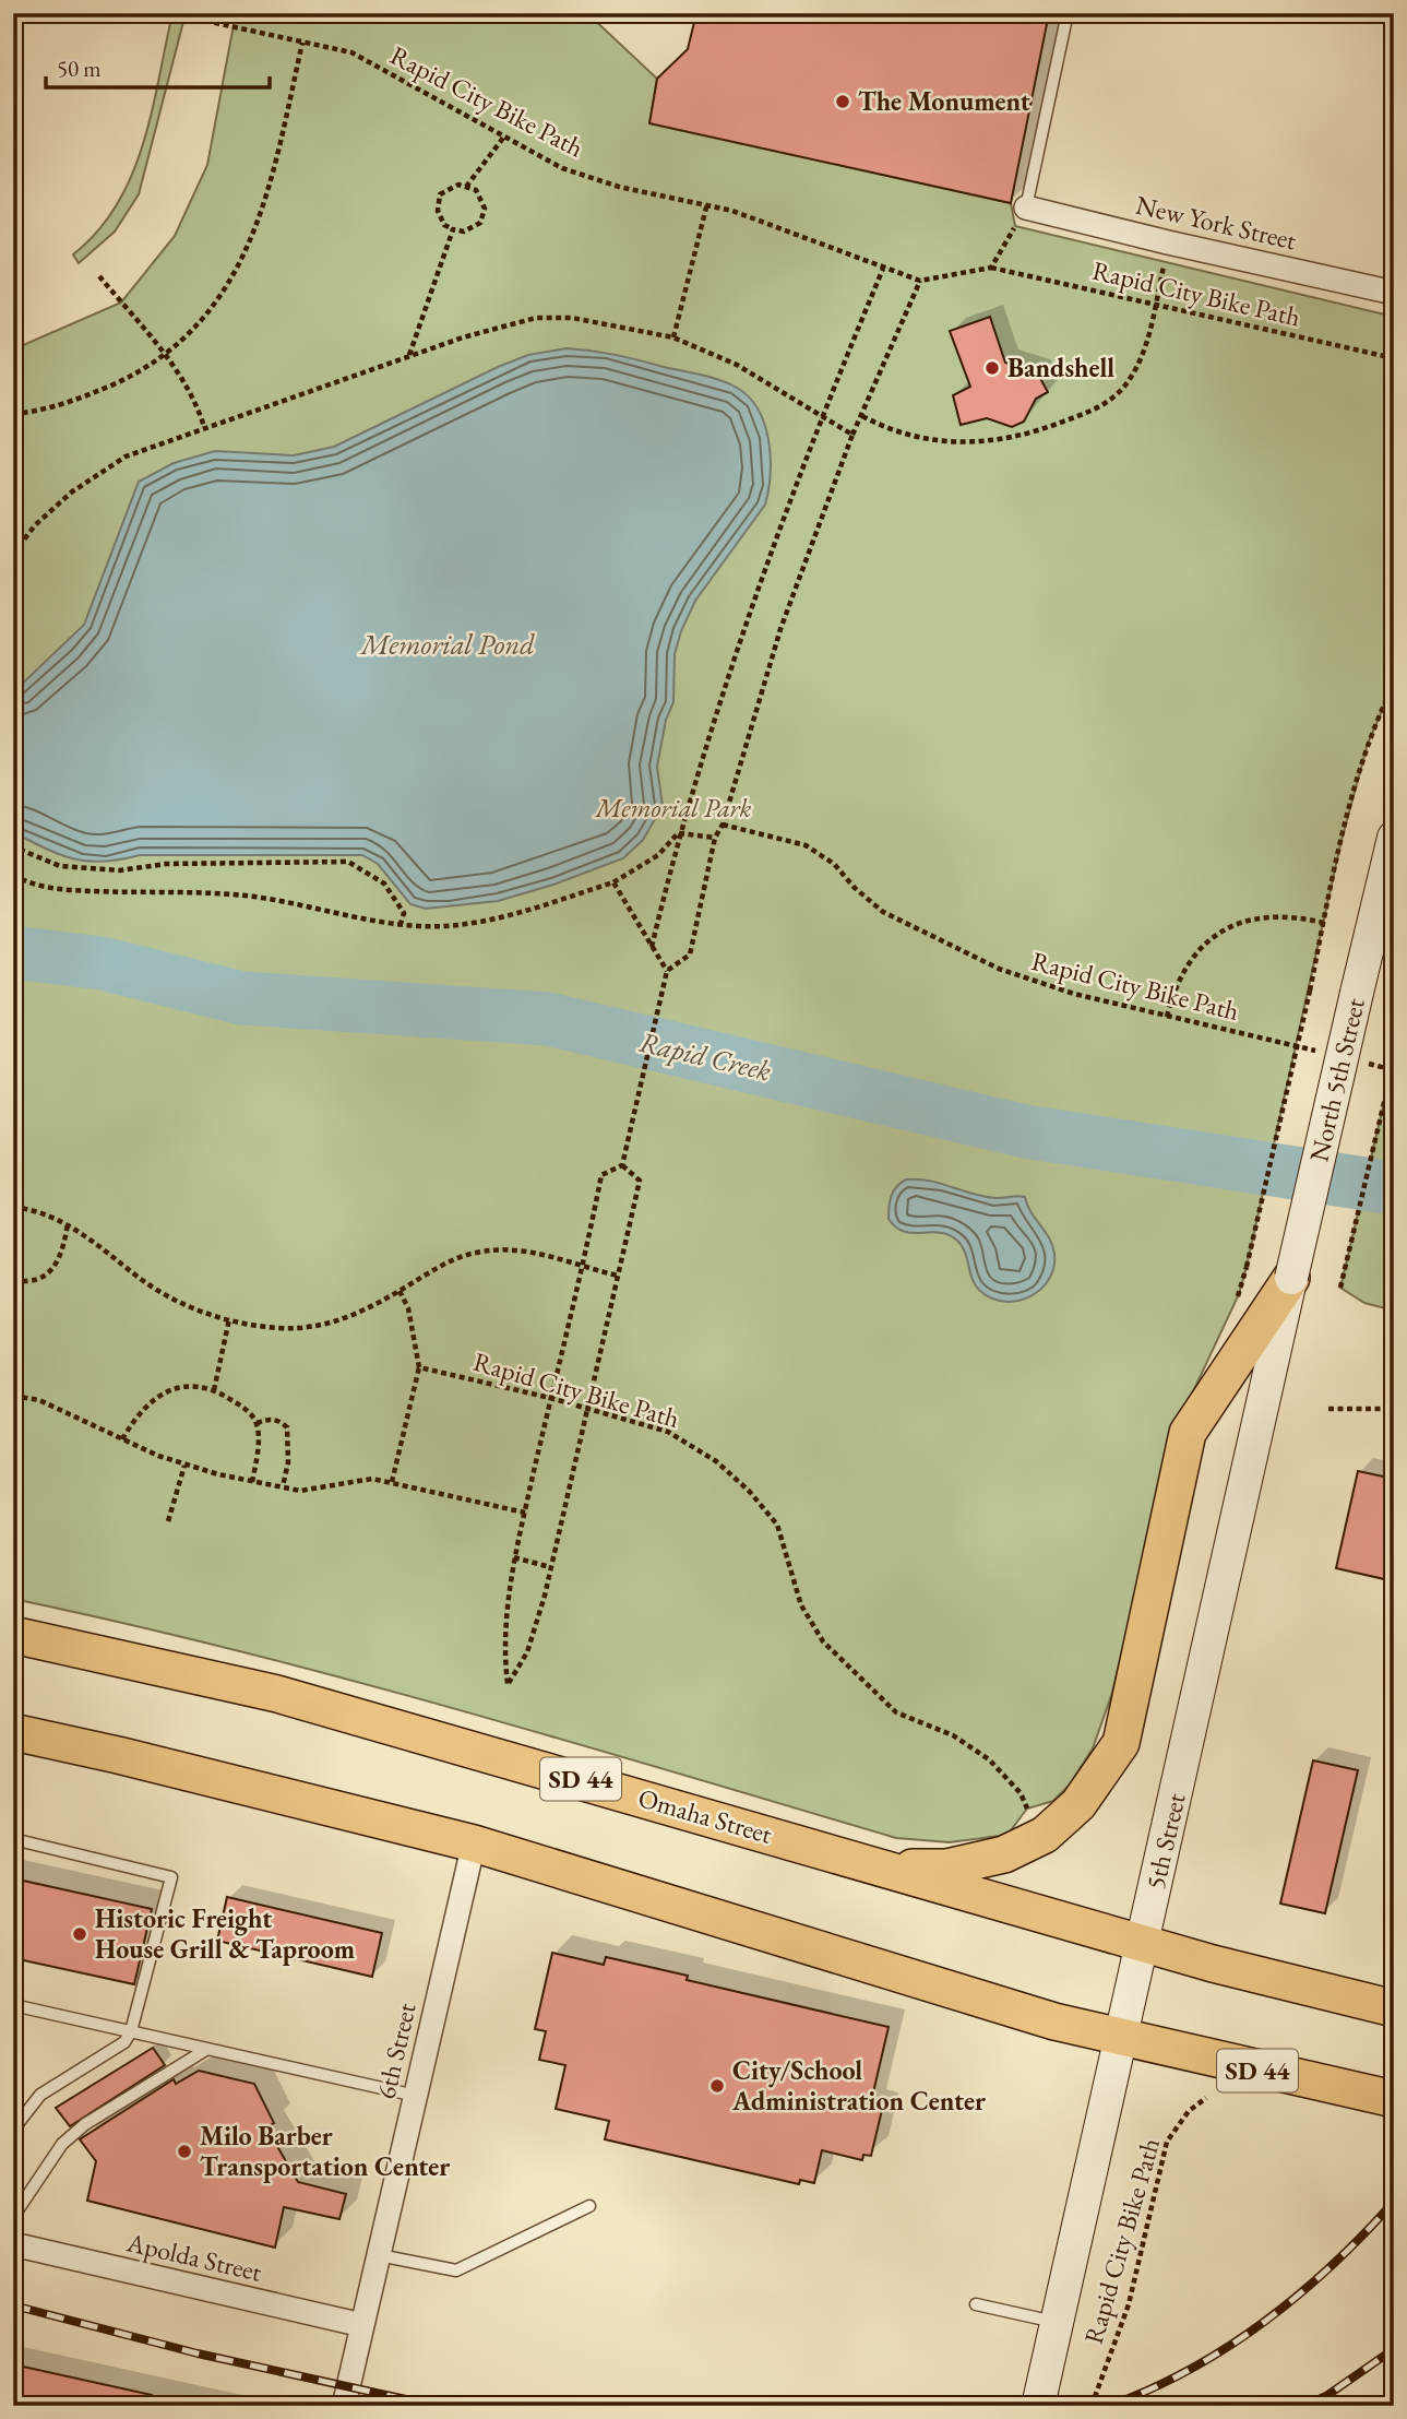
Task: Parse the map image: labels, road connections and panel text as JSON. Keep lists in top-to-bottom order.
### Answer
{
  "streets": {
    "main road": [
      "North 5th Street",
      "SD 44",
      "Omaha Street",
      "5th Street"
    ],
    "street": ["New York Street", "6th Street", "Apolda Street"],
    "path": ["Rapid City Bike Path"]
  },
  "crossings": [
    ["North 5th Street", "5th Street"],
    ["SD 44", "5th Street"],
    ["SD 44", "6th Street"],
    ["Omaha Street", "5th Street"],
    ["6th Street", "Apolda Street"]
  ],
  "water": ["Memorial Pond", "Rapid Creek"],
  "parks": ["Memorial Park"],
  "places": [
    "The Monument",
    "Bandshell",
    "Historic Freight House Grill & Taproom",
    "City/School Administration Center",
    "Milo Barber Transportation Center"
  ],
  "scale_bar": "50 m"
}
